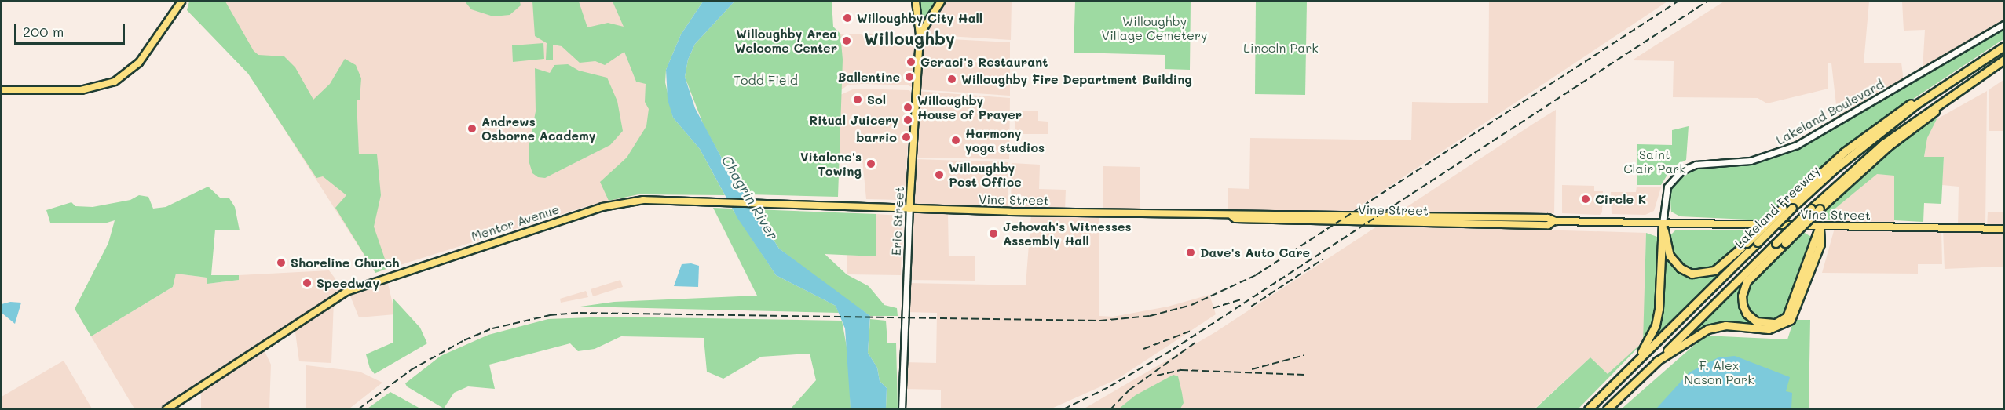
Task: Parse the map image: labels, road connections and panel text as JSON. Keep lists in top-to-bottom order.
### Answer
{
  "streets": {
    "highway": ["Lakeland Freeway"],
    "main road": ["Vine Street", "Erie Street", "Mentor Avenue"],
    "street": ["Lakeland Boulevard"]
  },
  "crossings": [
    ["Lakeland Boulevard", "Vine Street"],
    ["Vine Street", "Erie Street"],
    ["Vine Street", "Mentor Avenue"],
    ["Erie Street", "Mentor Avenue"]
  ],
  "districts": ["Willoughby"],
  "water": ["Chagrin River"],
  "parks": [
    "Willoughby Village Cemetery",
    "Lincoln Park",
    "Todd Field",
    "Saint Clair Park",
    "F. Alex Nason Park"
  ],
  "places": [
    "Willoughby City Hall",
    "Willoughby Area Welcome Center",
    "Geraci's Restaurant",
    "Ballentine",
    "Willoughby Fire Department Building",
    "Sol",
    "Willoughby House of Prayer",
    "Ritual Juicery",
    "Andrews Osborne Academy",
    "barrio",
    "Harmony yoga studios",
    "Vitalone's Towing",
    "Willoughby Post Office",
    "Circle K",
    "Jehovah's Witnesses Assembly Hall",
    "Dave's Auto Care",
    "Shoreline Church",
    "Speedway"
  ],
  "scale_bar": "200 m"
}
